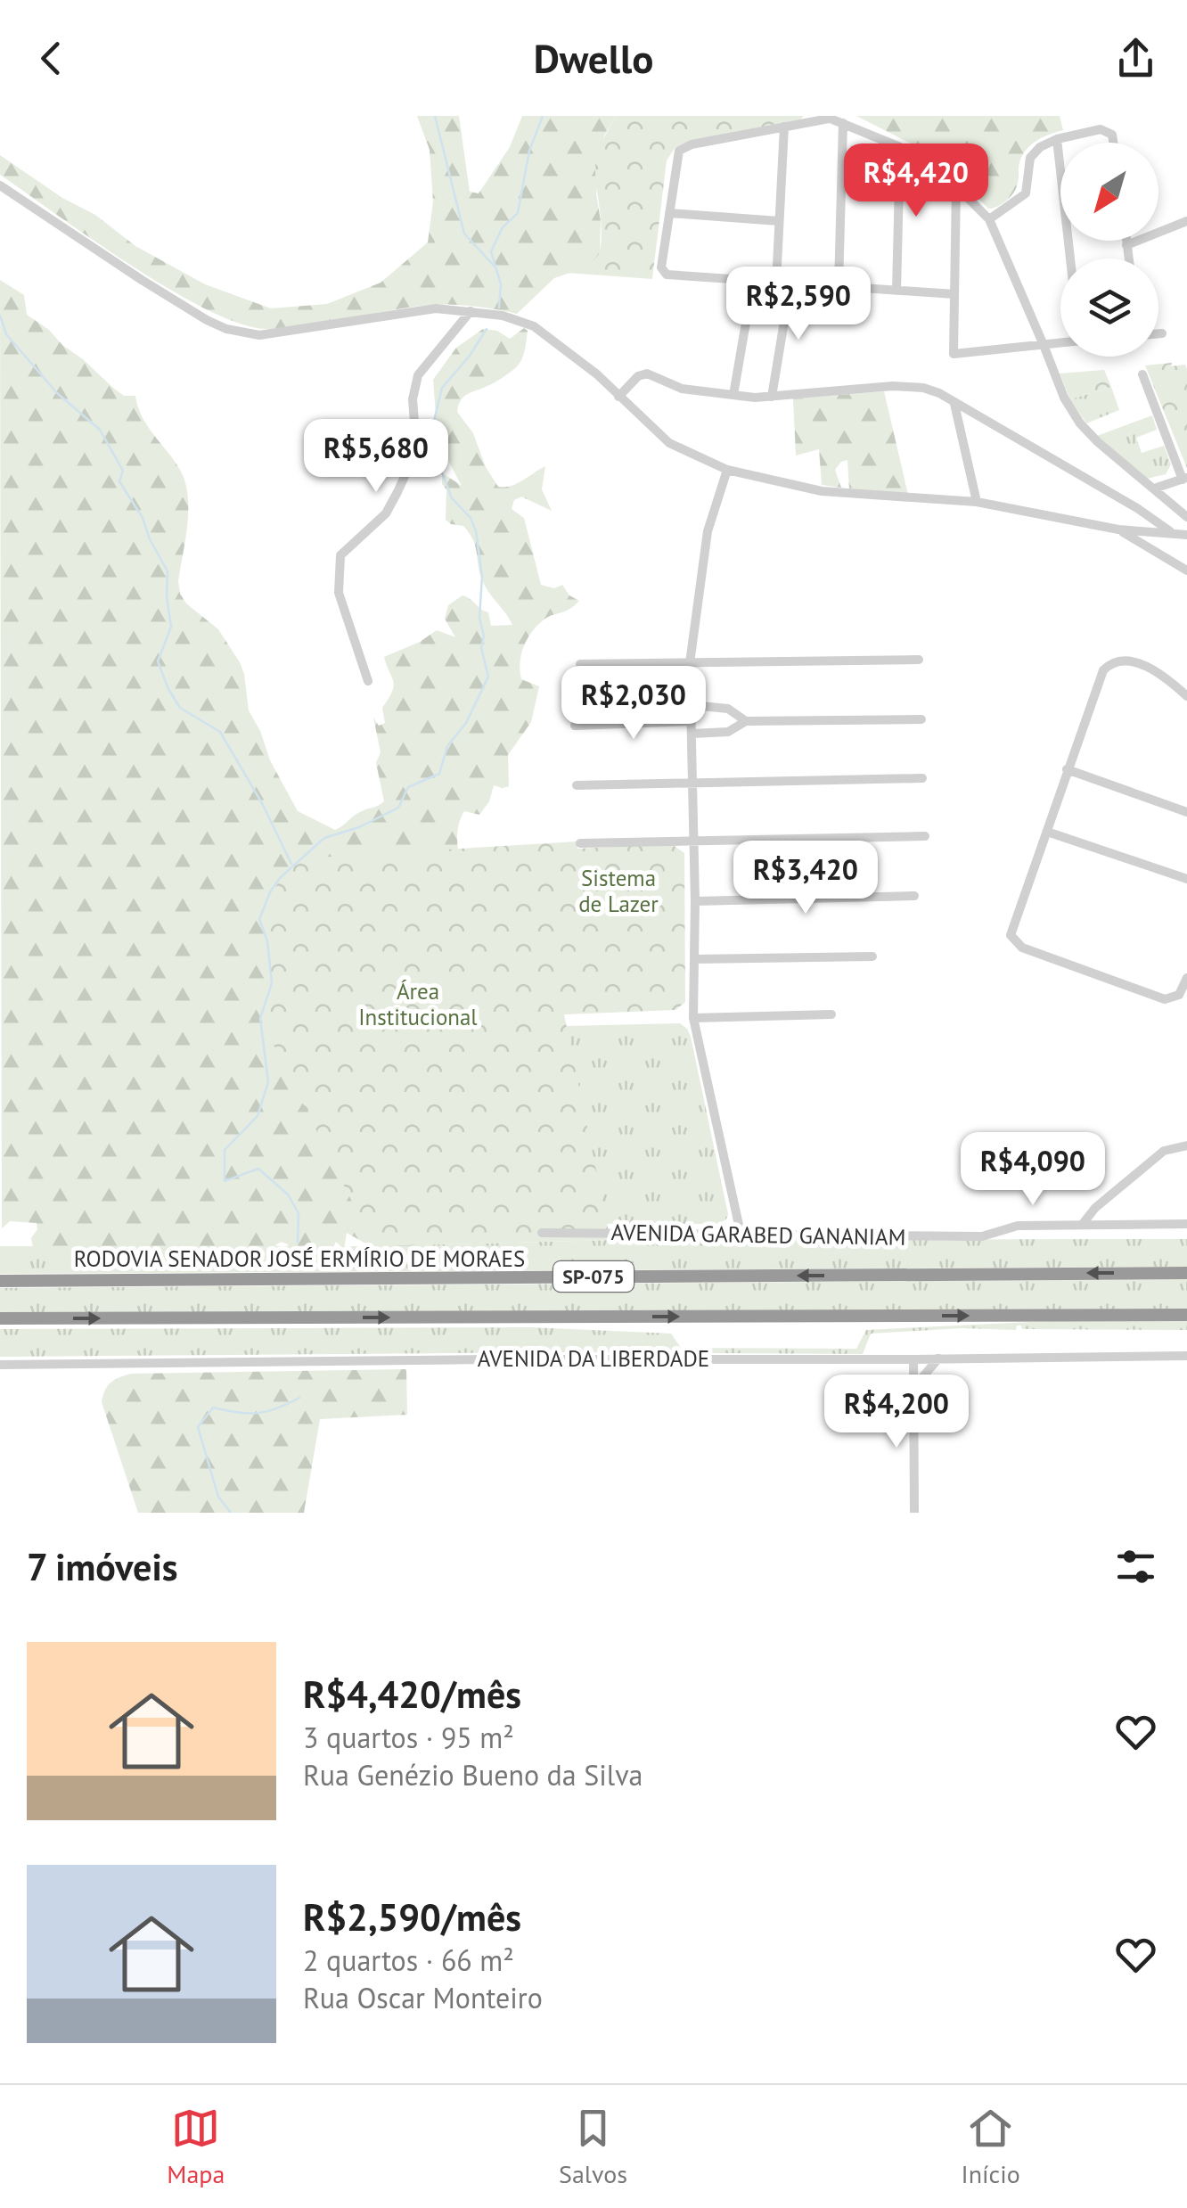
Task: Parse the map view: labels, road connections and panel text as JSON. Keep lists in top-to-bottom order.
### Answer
{
  "streets": {
    "highway": ["RODOVIA SENADOR JOSÉ ERMÍRIO DE MORAES", "SP-075"],
    "street": ["AVENIDA GARABED GANANIAM", "AVENIDA DA LIBERDADE"]
  },
  "parks": ["Sistema de Lazer", "Área Institucional"],
  "north": "bottom left",
  "page": {
    "header": "Dwello",
    "price": [
      "R$4,420",
      "R$2,590",
      "R$5,680",
      "R$2,030",
      "R$3,420",
      "R$4,090",
      "R$4,200"
    ],
    "heading": "7 imóveis",
    "list": [
      {
        "name": "R$4,420/mês",
        "note": "3 quartos · 95 m² · Rua Genézio Bueno da Silva"
      },
      {
        "name": "R$2,590/mês",
        "note": "2 quartos · 66 m² · Rua Oscar Monteiro"
      }
    ],
    "tabs": ["Mapa", "Salvos", "Início"]
  }
}
